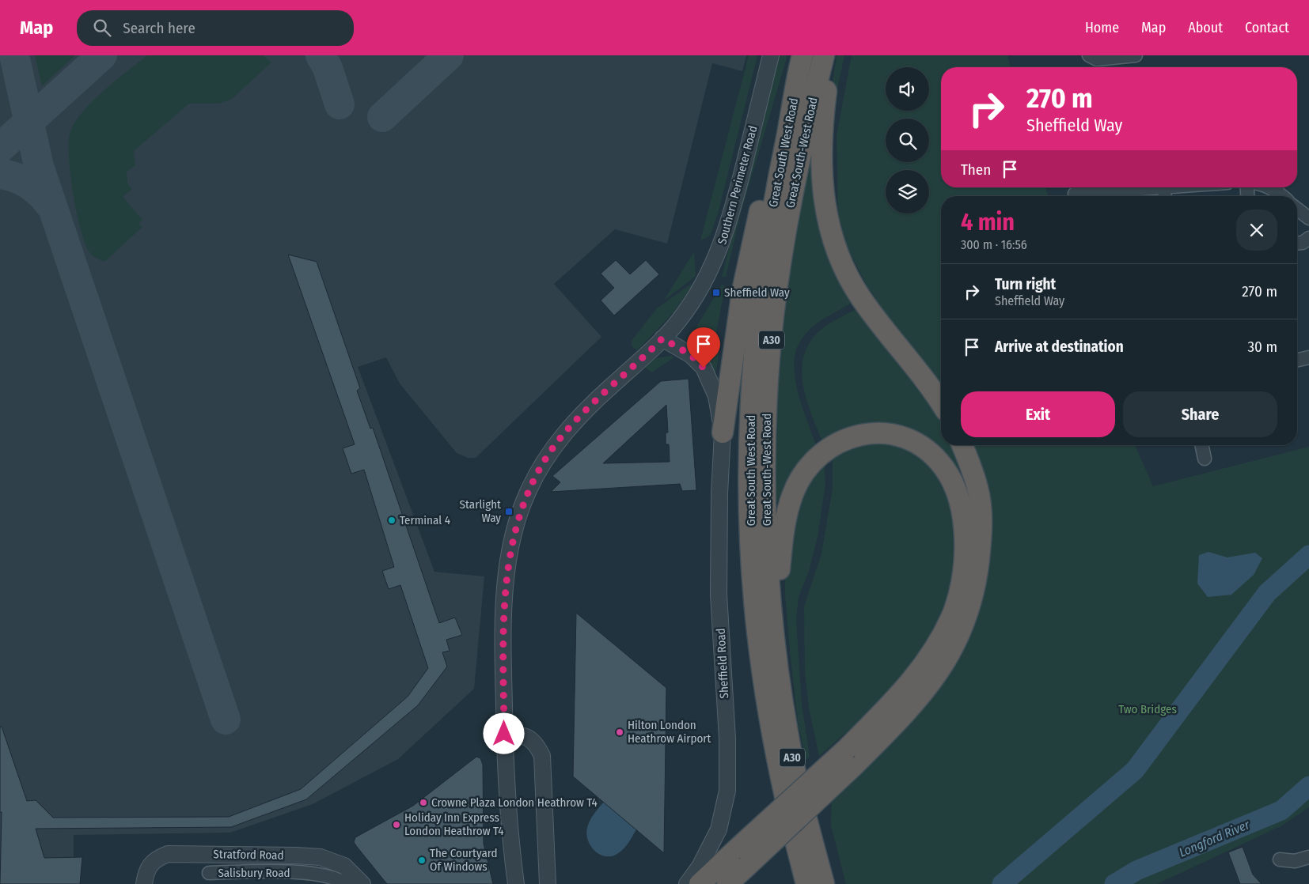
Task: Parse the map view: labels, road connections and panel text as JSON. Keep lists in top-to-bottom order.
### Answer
{
  "streets": {
    "highway": ["Great South West Road", "Great South-West Road", "A30"],
    "street": [
      "Southern Perimeter Road",
      "Sheffield Road",
      "Stratford Road",
      "Salisbury Road"
    ]
  },
  "water": ["Longford River"],
  "parks": ["Two Bridges"],
  "places": {
    "transit": ["Sheffield Way", "Starlight Way"],
    "other": [
      "Terminal 4",
      "Hilton London Heathrow Airport",
      "Crowne Plaza London Heathrow T4",
      "Holiday Inn Express London Heathrow T4",
      "The Courtyard Of Windows"
    ]
  },
  "page": {
    "header": "Map",
    "search": "Search here",
    "nav": [
      "Home",
      "Map",
      "About",
      "Contact"
    ],
    "turn": ["270 m", "Sheffield Way"],
    "then": "Then",
    "heading": ["4 min", "300 m · 16:56"],
    "list": [
      {
        "name": "Turn right",
        "note": "Sheffield Way",
        "value": "270 m"
      },
      {
        "name": "Arrive at destination",
        "value": "30 m"
      }
    ],
    "buttons": ["Exit", "Share"]
  }
}
